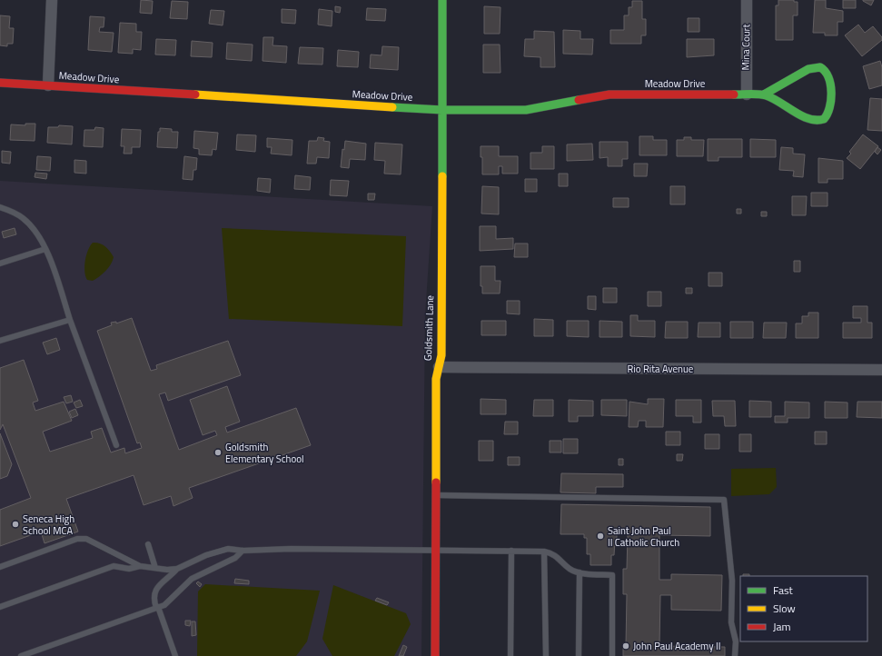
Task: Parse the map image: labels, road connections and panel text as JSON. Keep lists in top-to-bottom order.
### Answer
{
  "streets": {
    "street": [
      "Mina Court",
      "Meadow Drive",
      "Goldsmith Lane",
      "Rio Rita Avenue"
    ]
  },
  "crossings": [
    ["Mina Court", "Meadow Drive"],
    ["Meadow Drive", "Goldsmith Lane"],
    ["Goldsmith Lane", "Rio Rita Avenue"]
  ],
  "places": [
    "Goldsmith Elementary School",
    "Seneca High School MCA",
    "Saint John Paul II Catholic Church",
    "John Paul Academy II"
  ],
  "legend": ["Fast", "Slow", "Jam"]
}
